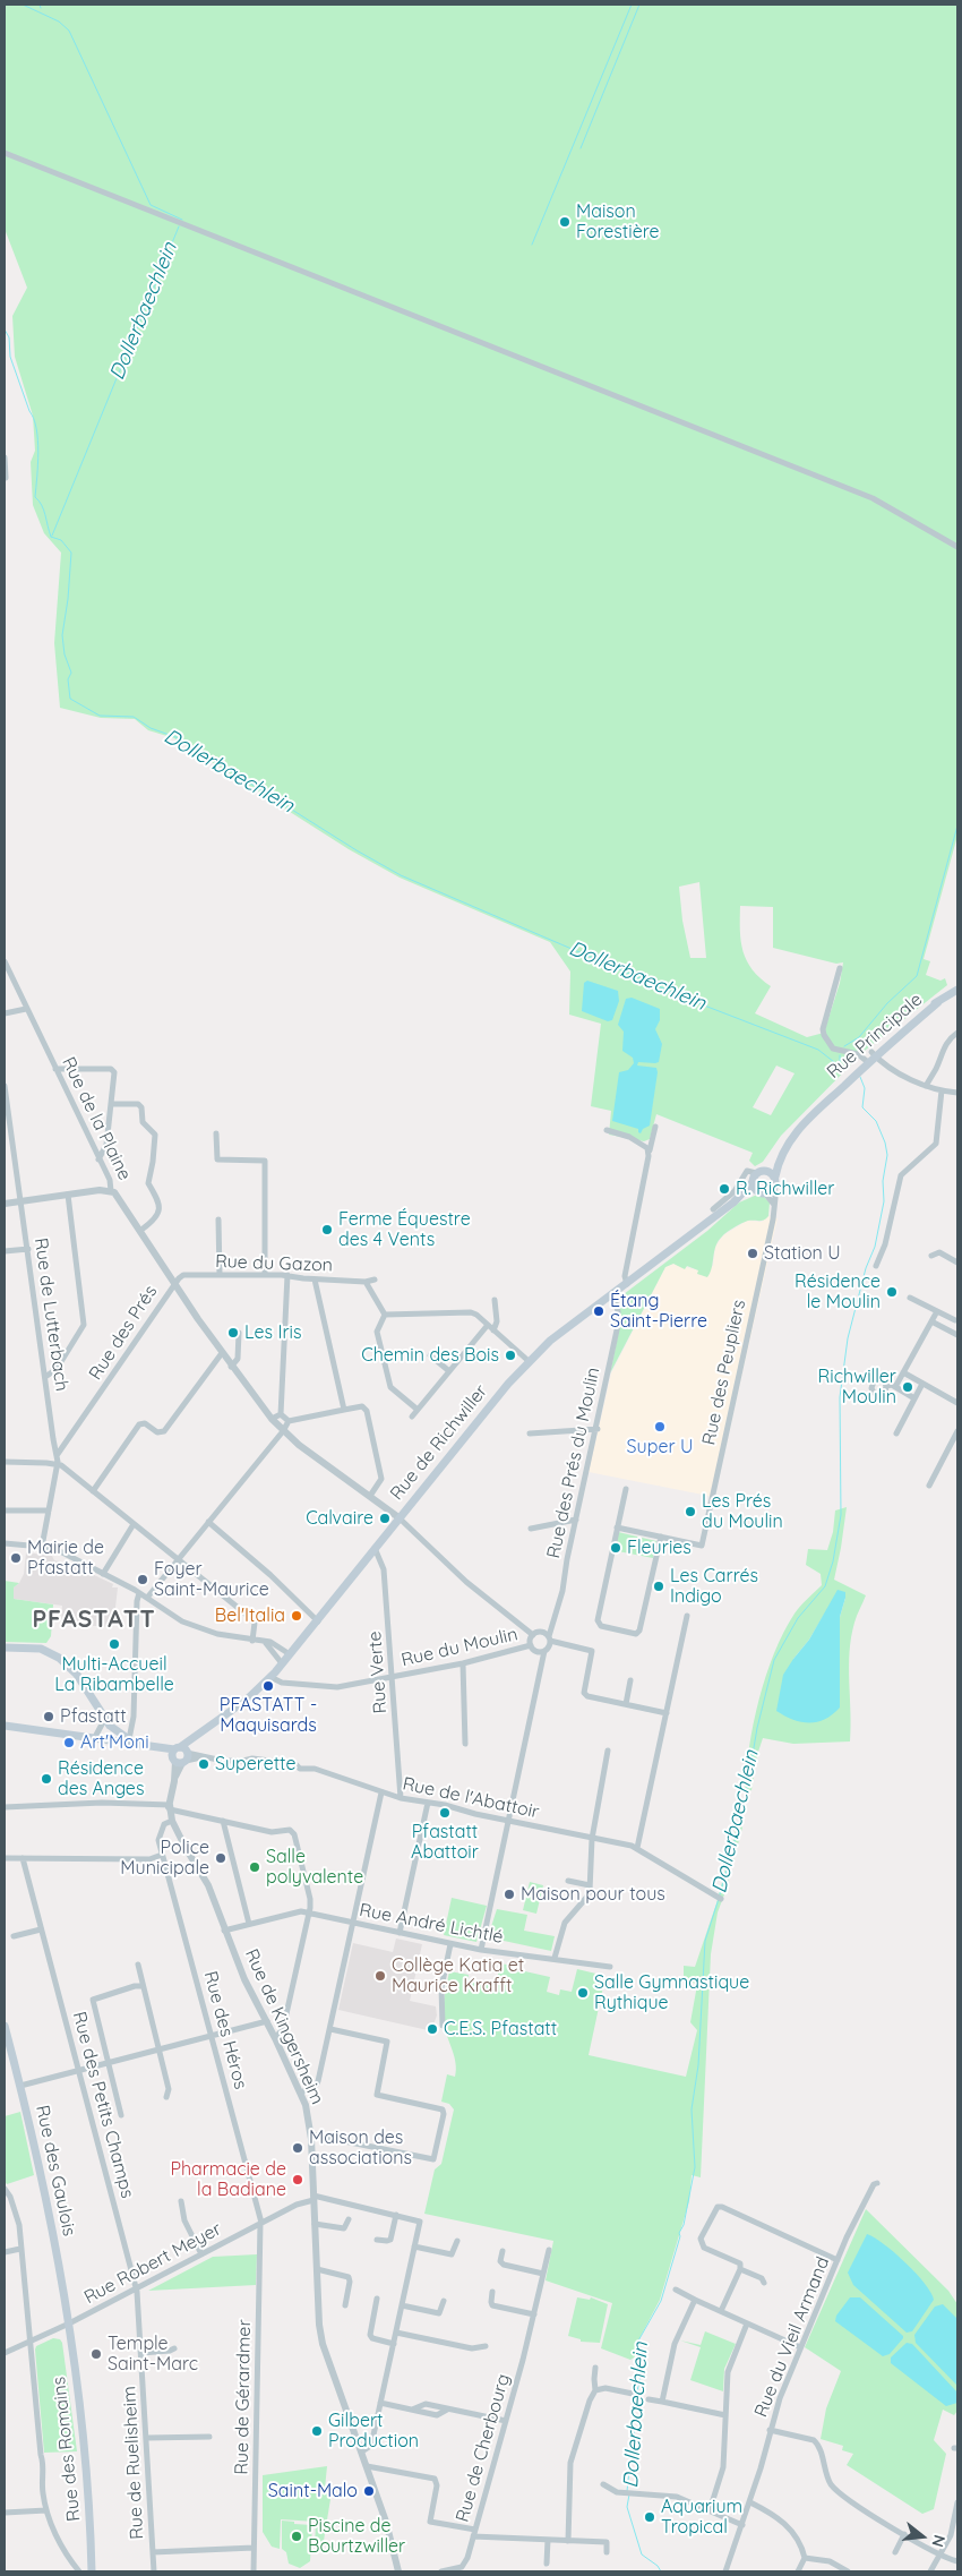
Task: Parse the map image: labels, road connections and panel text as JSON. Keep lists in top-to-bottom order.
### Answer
{
  "streets": {
    "main road": [
      "Rue Principale",
      "Rue de Richwiller",
      "Rue des Gaulois",
      "Rue des Romains"
    ],
    "street": [
      "Rue de la Plaine",
      "Rue du Gazon",
      "Rue de Lutterbach",
      "Rue des Prés",
      "Rue des Peupliers",
      "Rue des Prés du Moulin",
      "Rue du Moulin",
      "Rue Verte",
      "Rue de l'Abattoir",
      "Rue André Lichtlé",
      "Rue de Kingersheim",
      "Rue des Héros",
      "Rue des Petits Champs",
      "Rue Robert Meyer",
      "Rue du Vieil Armand",
      "Rue de Gérardmer",
      "Rue de Cherbourg",
      "Rue de Ruelisheim"
    ]
  },
  "crossings": [
    ["Rue Principale", "Rue de Richwiller"],
    ["Rue de la Plaine", "Rue du Gazon"],
    ["Rue de la Plaine", "Rue des Prés"],
    ["Rue de la Plaine", "Rue de Richwiller"],
    ["Rue du Gazon", "Rue des Prés"],
    ["Rue de Lutterbach", "Rue des Prés"],
    ["Rue des Peupliers", "Rue de Richwiller"],
    ["Rue de Richwiller", "Rue des Prés du Moulin"],
    ["Rue de Richwiller", "Rue du Moulin"],
    ["Rue de Richwiller", "Rue Verte"],
    ["Rue de Richwiller", "Rue de l'Abattoir"],
    ["Rue des Prés du Moulin", "Rue du Moulin"],
    ["Rue du Moulin", "Rue Verte"],
    ["Rue Verte", "Rue de l'Abattoir"],
    ["Rue André Lichtlé", "Rue de Kingersheim"],
    ["Rue de Kingersheim", "Rue des Héros"],
    ["Rue de Kingersheim", "Rue Robert Meyer"],
    ["Rue des Héros", "Rue Robert Meyer"],
    ["Rue des Héros", "Rue de Gérardmer"],
    ["Rue des Petits Champs", "Rue Robert Meyer"],
    ["Rue des Petits Champs", "Rue de Ruelisheim"],
    ["Rue des Gaulois", "Rue Robert Meyer"],
    ["Rue des Gaulois", "Rue des Romains"],
    ["Rue Robert Meyer", "Rue de Gérardmer"],
    ["Rue Robert Meyer", "Rue des Romains"],
    ["Rue Robert Meyer", "Rue de Ruelisheim"]
  ],
  "districts": ["PFASTATT"],
  "water": ["Dollerbaechlein"],
  "places": [
    "Maison Forestière",
    "R. Richwiller",
    "Ferme Équestre des 4 Vents",
    "Station U",
    "Résidence le Moulin",
    "Étang Saint-Pierre",
    "Les Iris",
    "Chemin des Bois",
    "Richwiller Moulin",
    "Super U",
    "Les Prés du Moulin",
    "Calvaire",
    "Fleuries",
    "Mairie de Pfastatt",
    "Foyer Saint-Maurice",
    "Les Carrés Indigo",
    "Bel'Italia",
    "Multi-Accueil La Ribambelle",
    "PFASTATT - Maquisards",
    "Pfastatt",
    "Art'Moni",
    "Superette",
    "Résidence des Anges",
    "Pfastatt Abattoir",
    "Police Municipale",
    "Salle polyvalente",
    "Maison pour tous",
    "Collège Katia et Maurice Krafft",
    "Salle Gymnastique Rythique",
    "C.E.S. Pfastatt",
    "Maison des associations",
    "Pharmacie de la Badiane",
    "Temple Saint-Marc",
    "Gilbert Production",
    "Saint-Malo",
    "Aquarium Tropical",
    "Piscine de Bourtzwiller"
  ],
  "north": "right"
}
